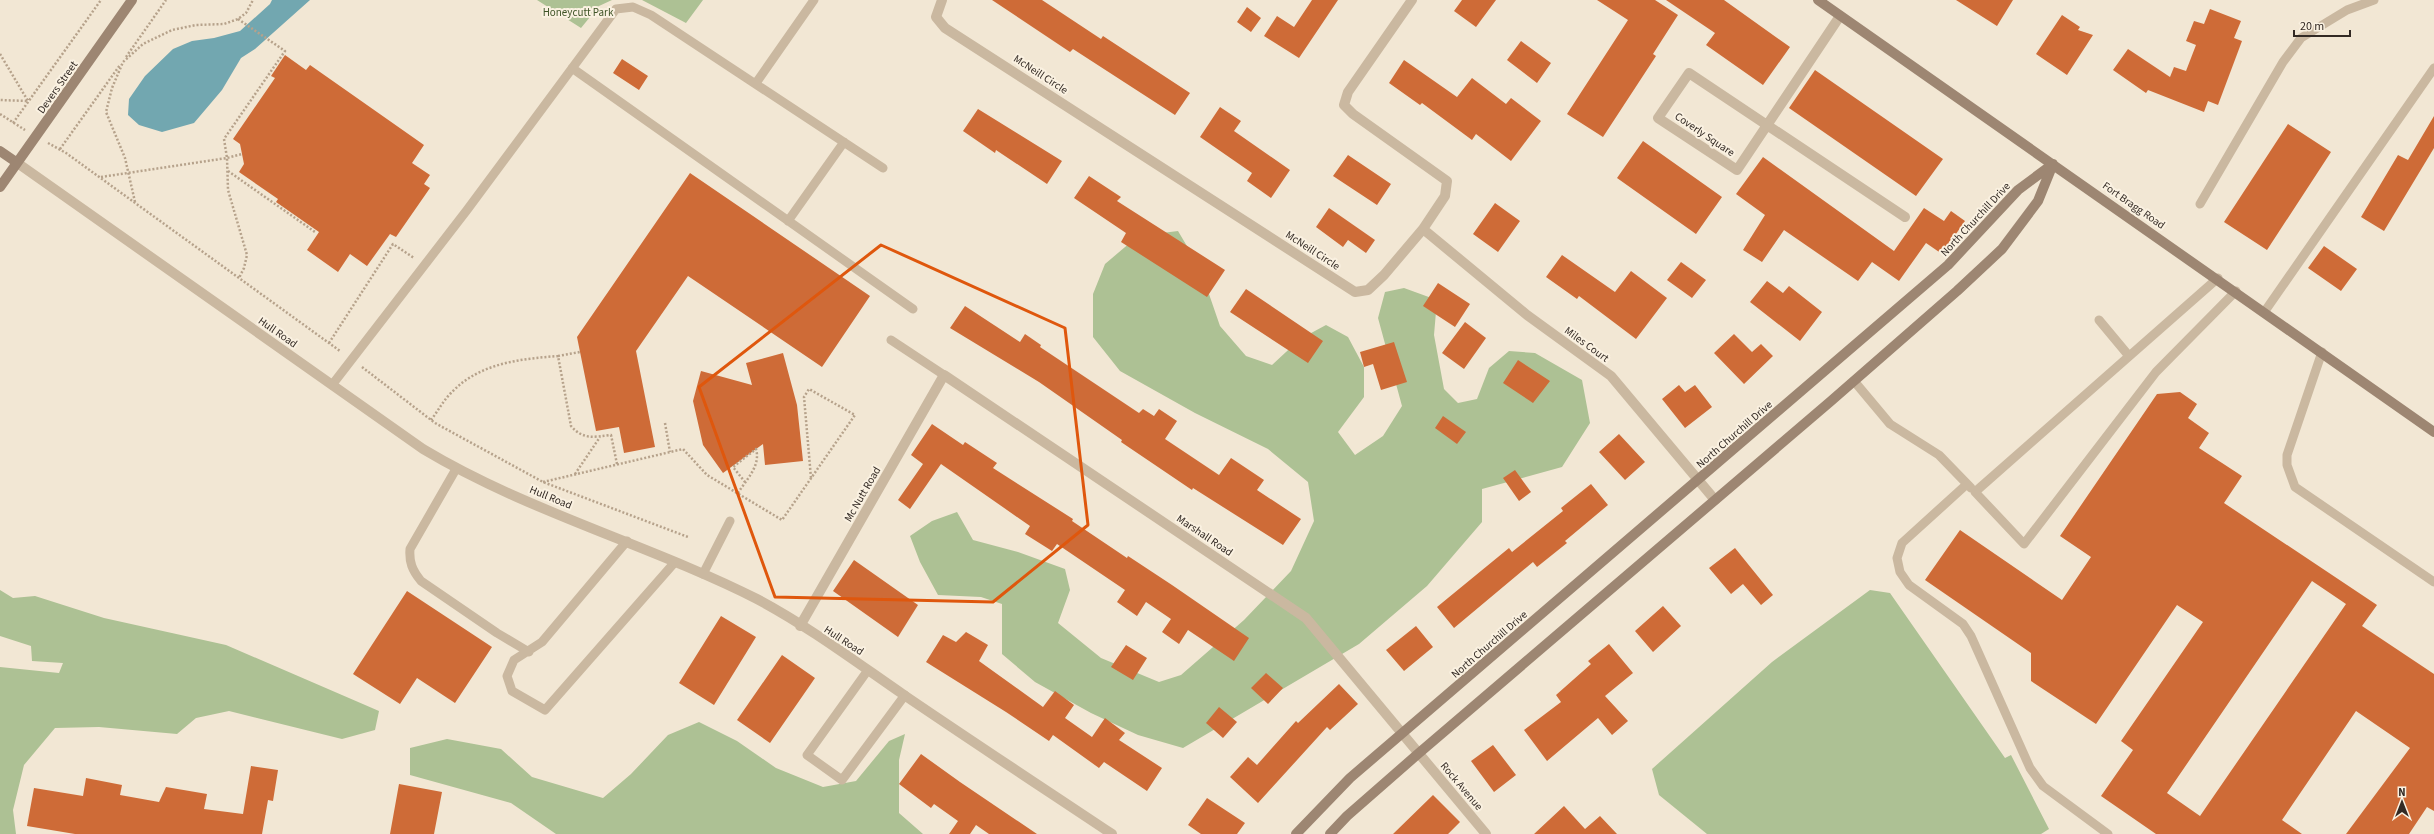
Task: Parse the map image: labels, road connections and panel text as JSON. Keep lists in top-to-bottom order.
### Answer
{
  "streets": {
    "street": [
      "McNeill Circle",
      "Devers Street",
      "Coverly Square",
      "Fort Bragg Road",
      "North Churchill Drive",
      "Hull Road",
      "Miles Court",
      "Mc Nutt Road",
      "Marshall Road",
      "Rock Avenue"
    ]
  },
  "crossings": [
    ["McNeill Circle", "Miles Court"],
    ["Devers Street", "Hull Road"],
    ["Coverly Square", "Fort Bragg Road"],
    ["Fort Bragg Road", "North Churchill Drive"],
    ["North Churchill Drive", "Miles Court"],
    ["North Churchill Drive", "Marshall Road"],
    ["Hull Road", "Mc Nutt Road"],
    ["Mc Nutt Road", "Marshall Road"],
    ["Marshall Road", "Rock Avenue"]
  ],
  "parks": ["Honeycutt Park"],
  "scale_bar": "20 m",
  "north": "top"
}
